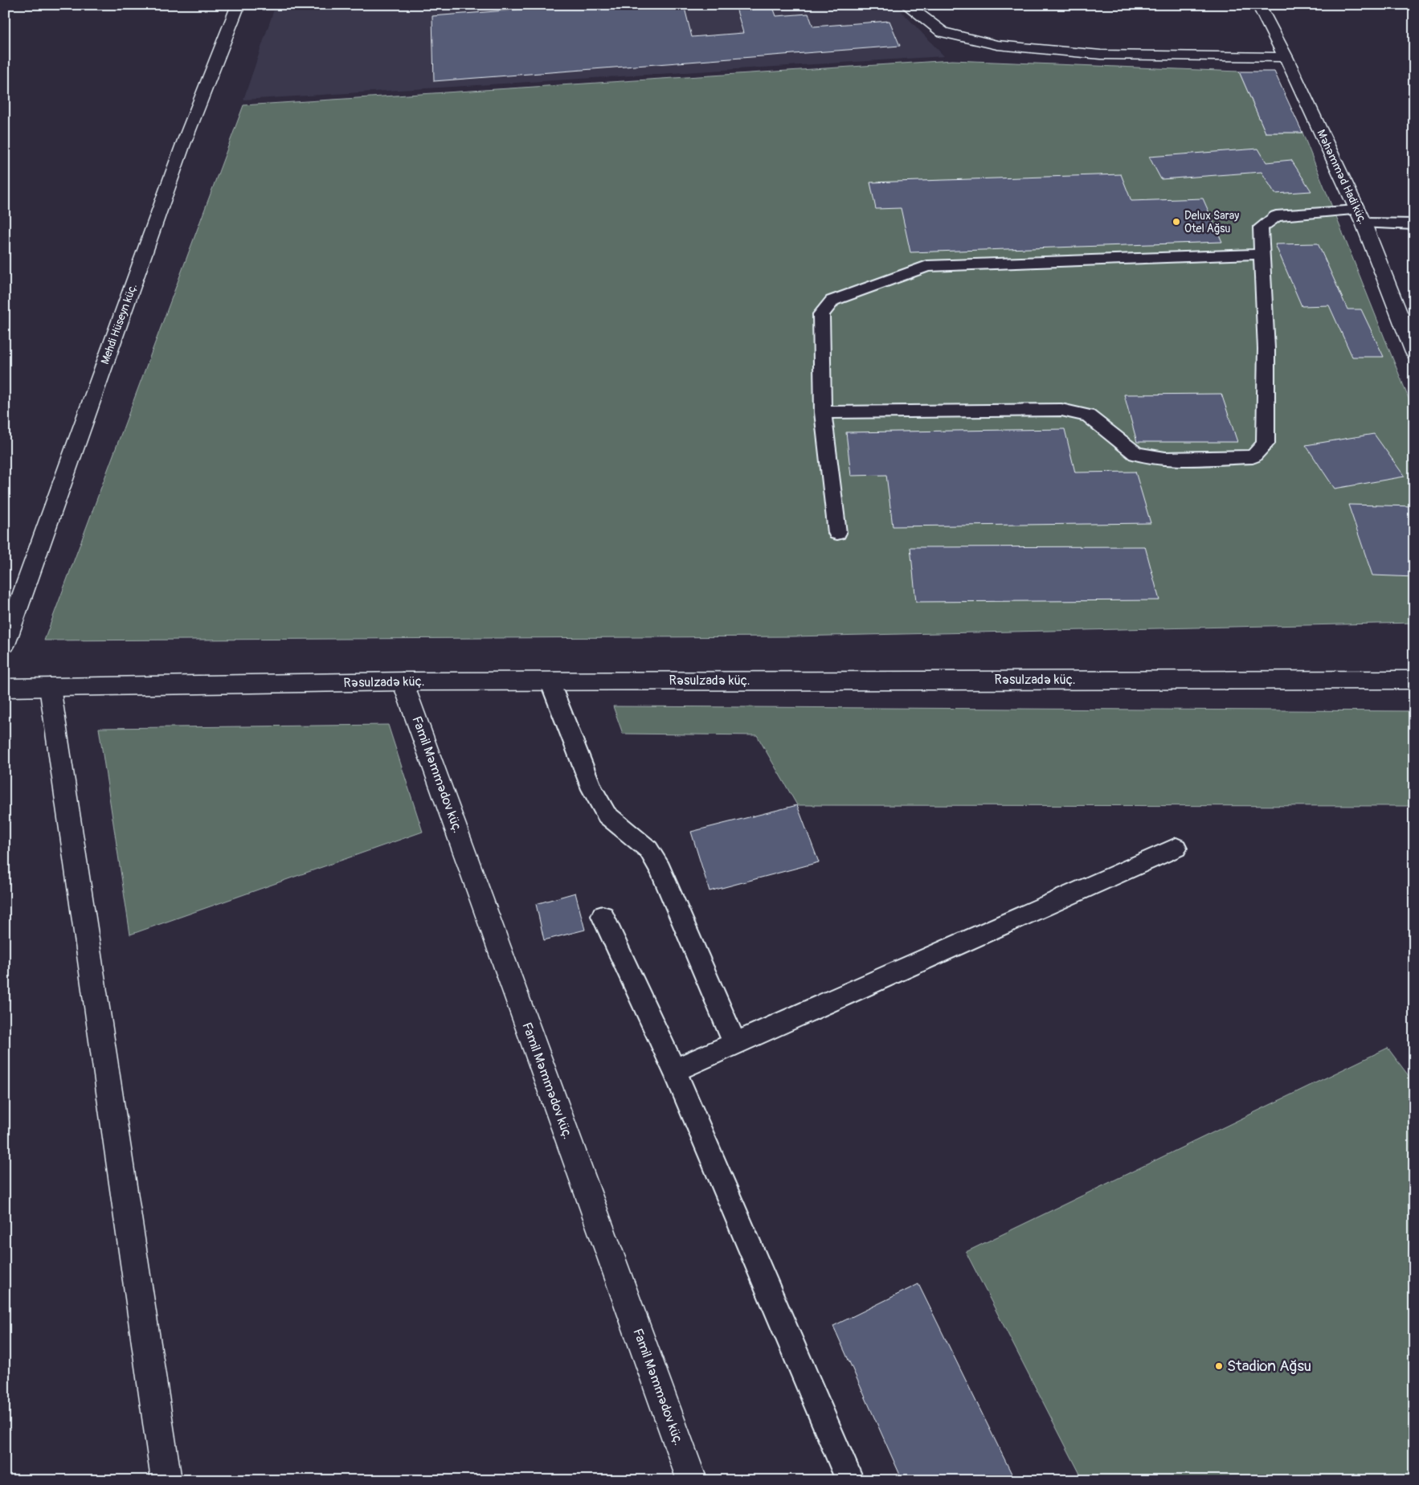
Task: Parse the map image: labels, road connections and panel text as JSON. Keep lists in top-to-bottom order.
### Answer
{
  "streets": {
    "street": [
      "Məhəmməd Hadi küç.",
      "Mehdi Hüseyn küç.",
      "Rəsulzadə küç.",
      "Famil Məmmədov küç."
    ]
  },
  "crossings": [
    ["Rəsulzadə küç.", "Famil Məmmədov küç."]
  ],
  "places": ["Delux Saray Otel Ağsu", "Stadion Ağsu"]
}
